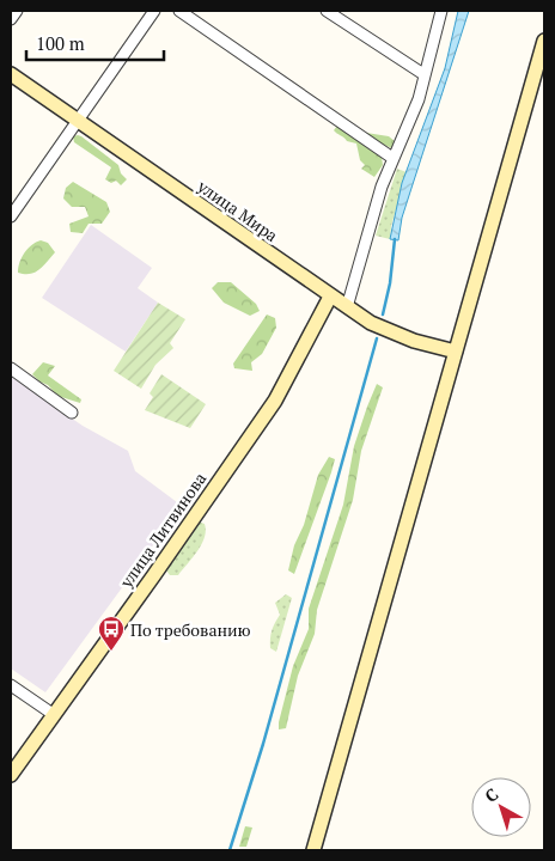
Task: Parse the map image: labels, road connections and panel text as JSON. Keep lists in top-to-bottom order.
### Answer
{
  "streets": {
    "main road": ["улица Мира", "улица Литвинова"]
  },
  "crossings": [
    ["улица Мира", "улица Литвинова"]
  ],
  "places": {
    "bus stop": ["По требованию"]
  },
  "scale_bar": "100 m",
  "north": "top left"
}
